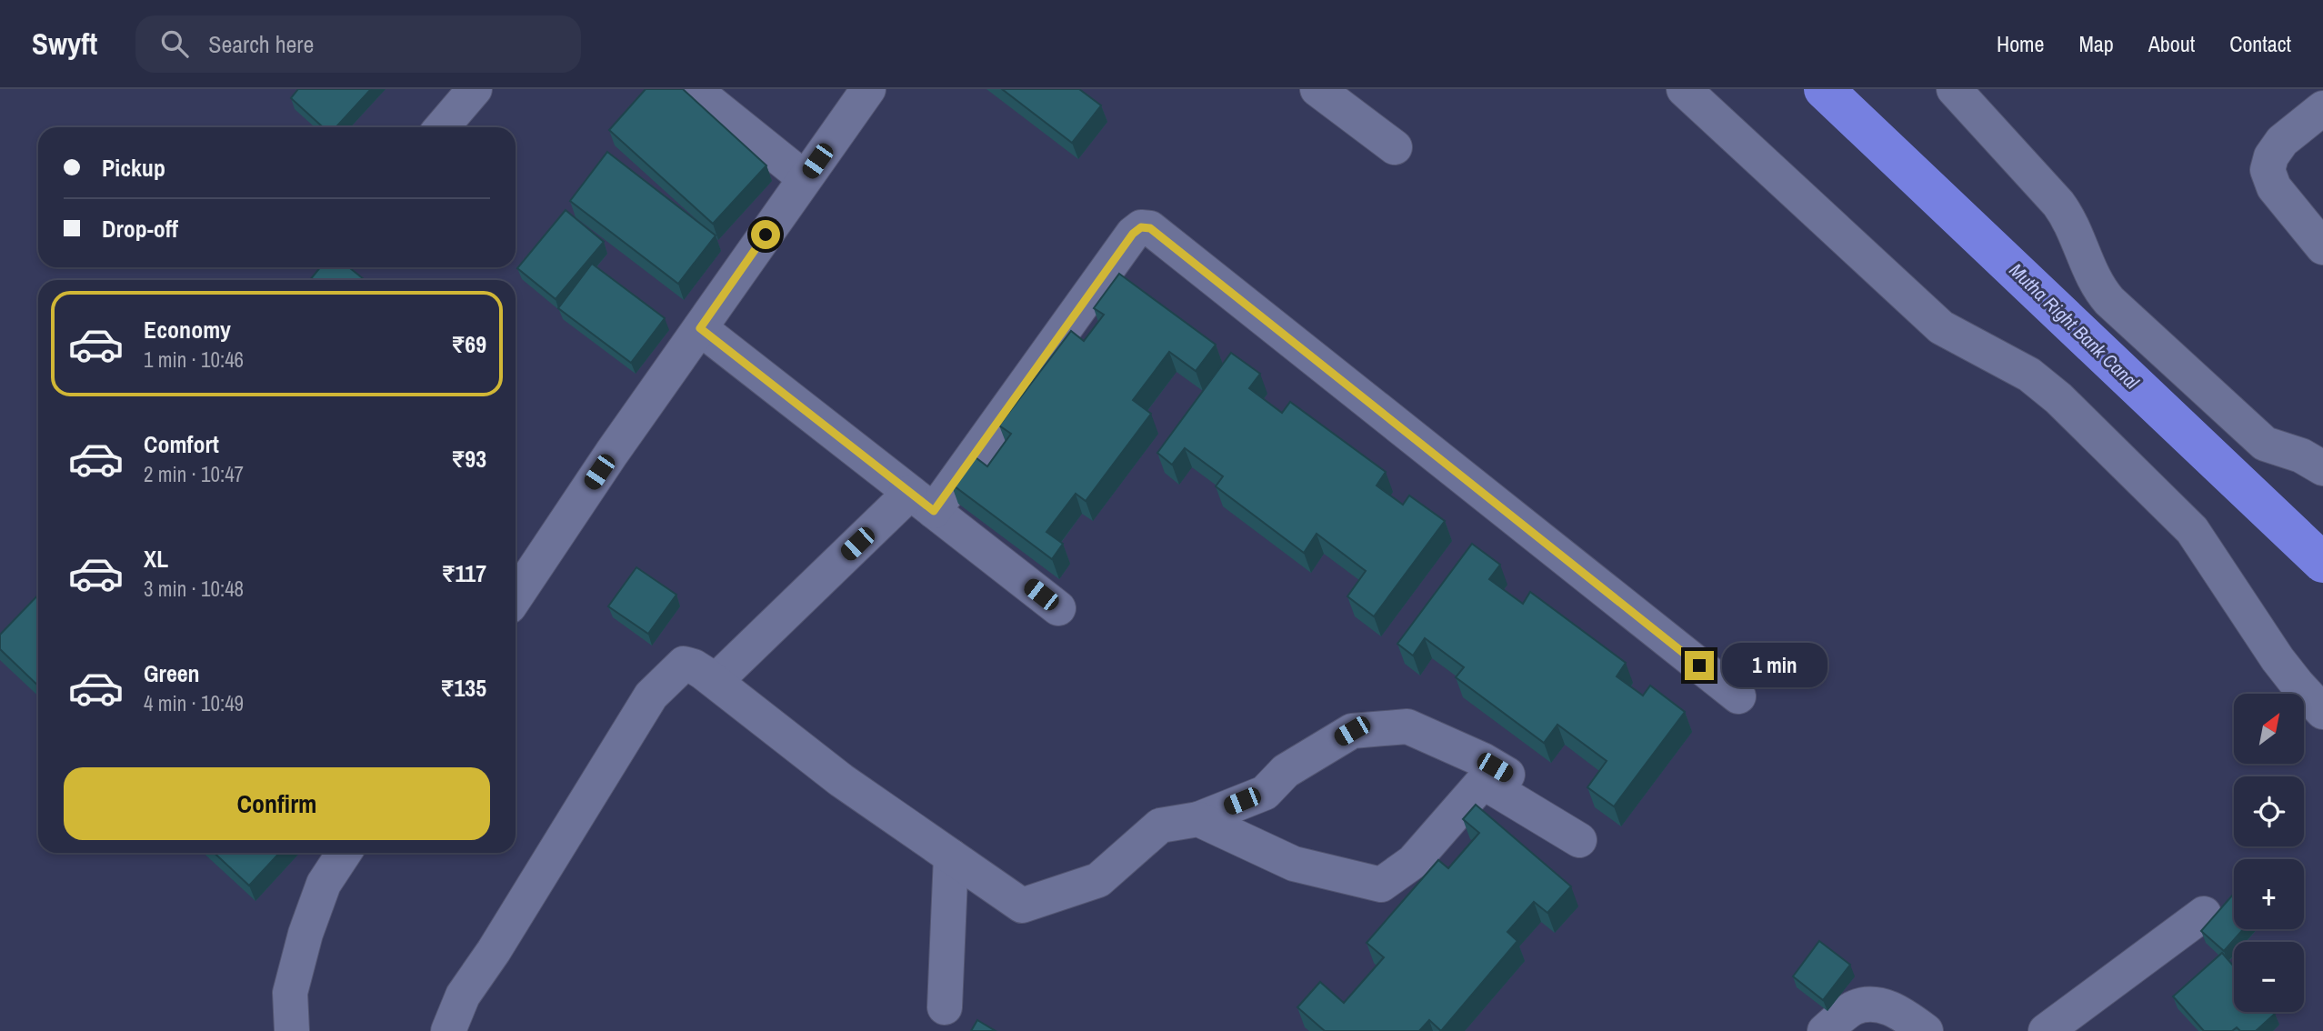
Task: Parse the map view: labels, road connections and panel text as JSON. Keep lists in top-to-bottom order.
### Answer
{
  "water": ["Mutha Right Bank Canal"],
  "north": "top right",
  "page": {
    "header": "Swyft",
    "search": "Search here",
    "nav": [
      "Home",
      "Map",
      "About",
      "Contact"
    ],
    "banner": ["Pickup", "Drop-off"],
    "list": [
      {
        "name": "Economy",
        "note": "1 min · 10:46",
        "value": "₹69"
      },
      {
        "name": "Comfort",
        "note": "2 min · 10:47",
        "value": "₹93"
      },
      {
        "name": "XL",
        "note": "3 min · 10:48",
        "value": "₹117"
      },
      {
        "name": "Green",
        "note": "4 min · 10:49",
        "value": "₹135"
      }
    ],
    "bubble": "1 min",
    "map_buttons": ["+", "−"],
    "buttons": "Confirm"
  }
}
